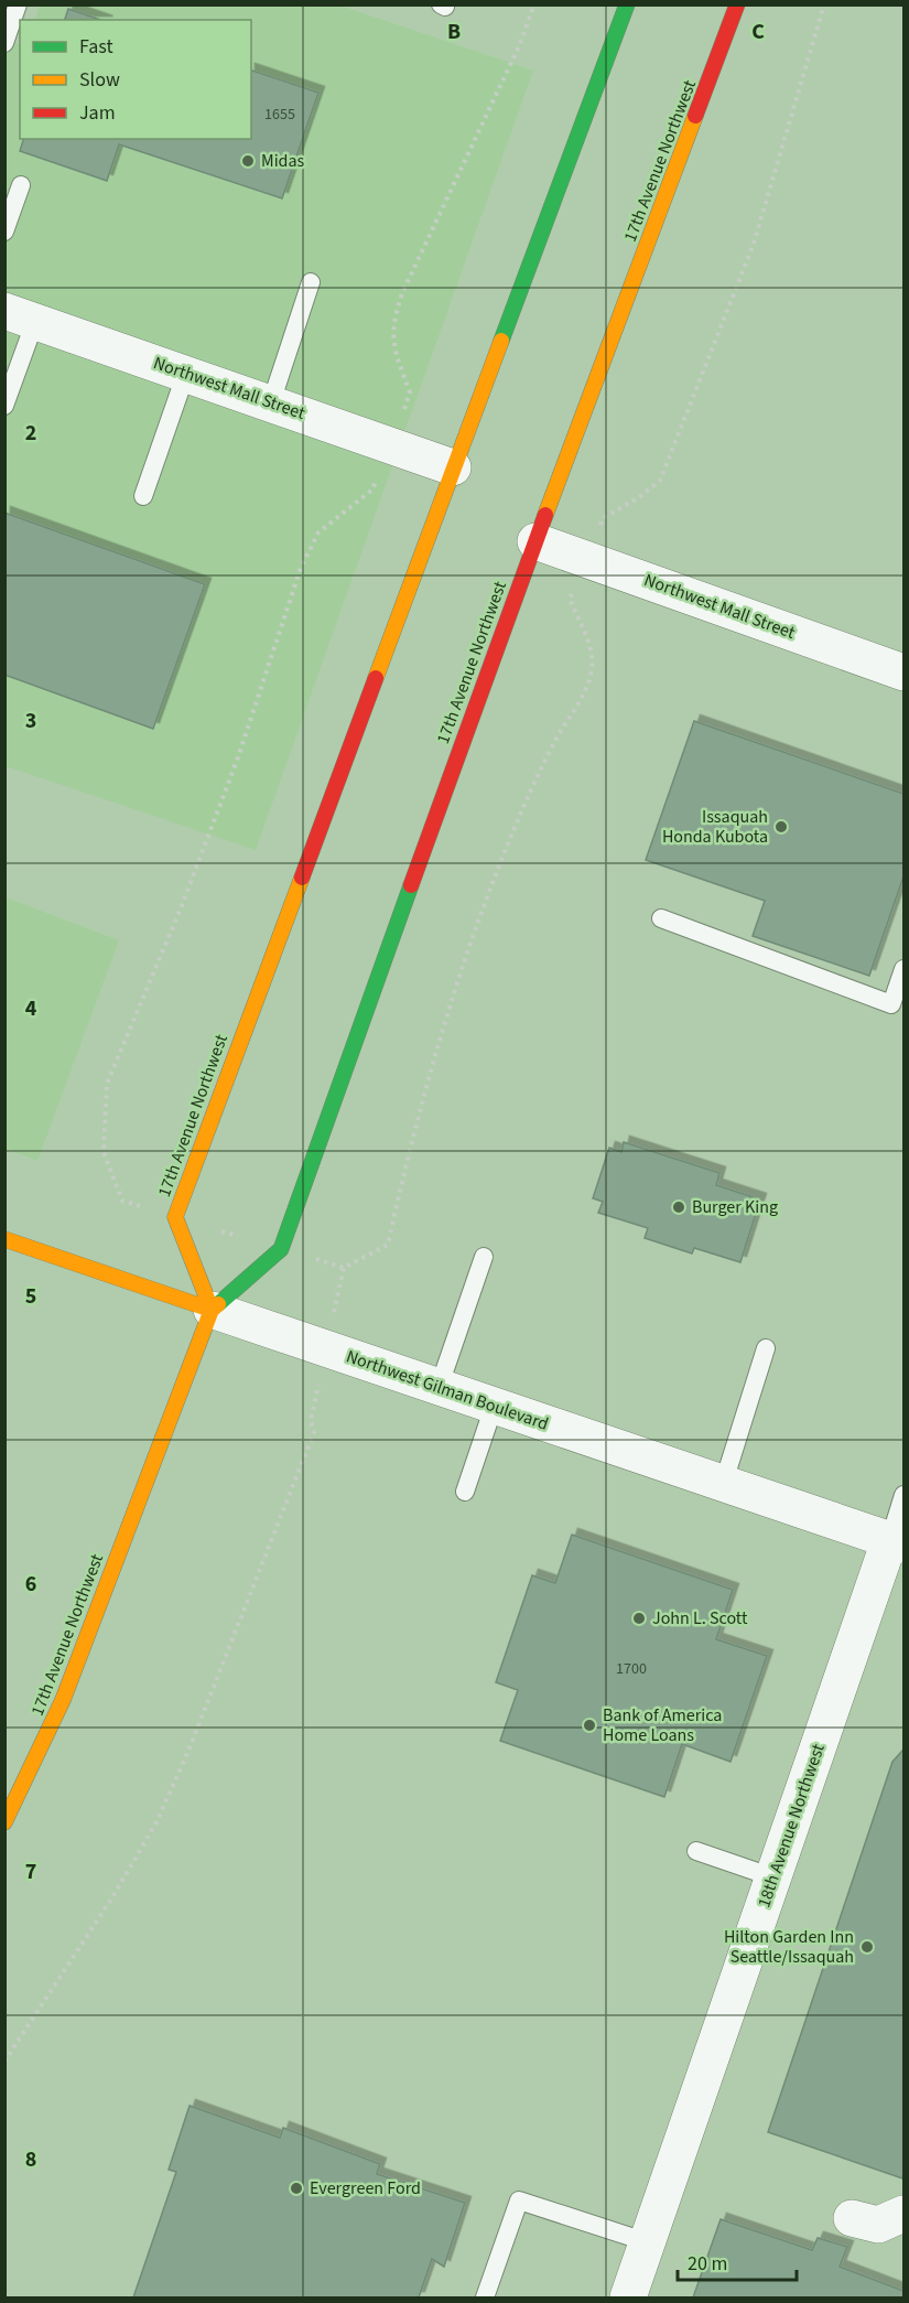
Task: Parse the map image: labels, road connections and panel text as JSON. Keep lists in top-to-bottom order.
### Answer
{
  "streets": {
    "main road": ["17th Avenue Northwest", "Northwest Gilman Boulevard"],
    "street": ["Northwest Mall Street", "18th Avenue Northwest"]
  },
  "crossings": [
    ["17th Avenue Northwest", "Northwest Mall Street"],
    ["17th Avenue Northwest", "Northwest Gilman Boulevard"],
    ["Northwest Gilman Boulevard", "18th Avenue Northwest"]
  ],
  "places": [
    "Midas",
    "Issaquah Honda Kubota",
    "Burger King",
    "John L. Scott",
    "Bank of America Home Loans",
    "Hilton Garden Inn Seattle/Issaquah",
    "Evergreen Ford"
  ],
  "house_numbers": ["1655", "1700"],
  "legend": ["Fast", "Slow", "Jam"],
  "scale_bar": "20 m",
  "grid": {
    "columns": ["B", "C"],
    "rows": [
      "2",
      "3",
      "4",
      "5",
      "6",
      "7",
      "8"
    ]
  }
}
